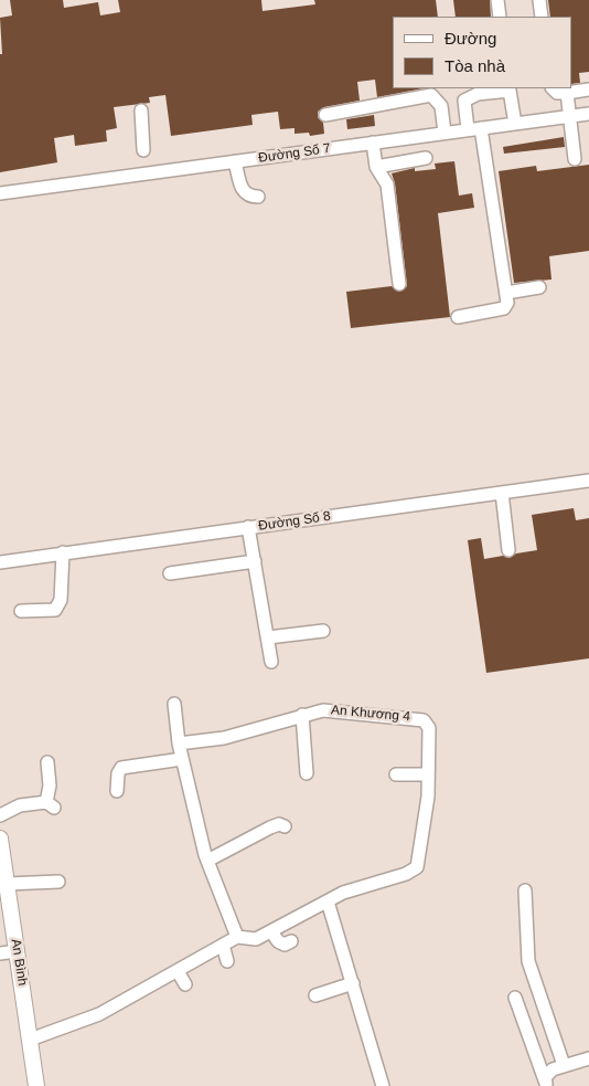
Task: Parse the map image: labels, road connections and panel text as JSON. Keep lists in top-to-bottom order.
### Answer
{
  "streets": {
    "main road": ["An Bình"],
    "street": ["Đường Số 7", "Đường Số 8", "An Khương 4"]
  },
  "crossings": [
    ["An Khương 4", "An Bình"]
  ],
  "legend": ["Đường", "Tòa nhà"]
}
